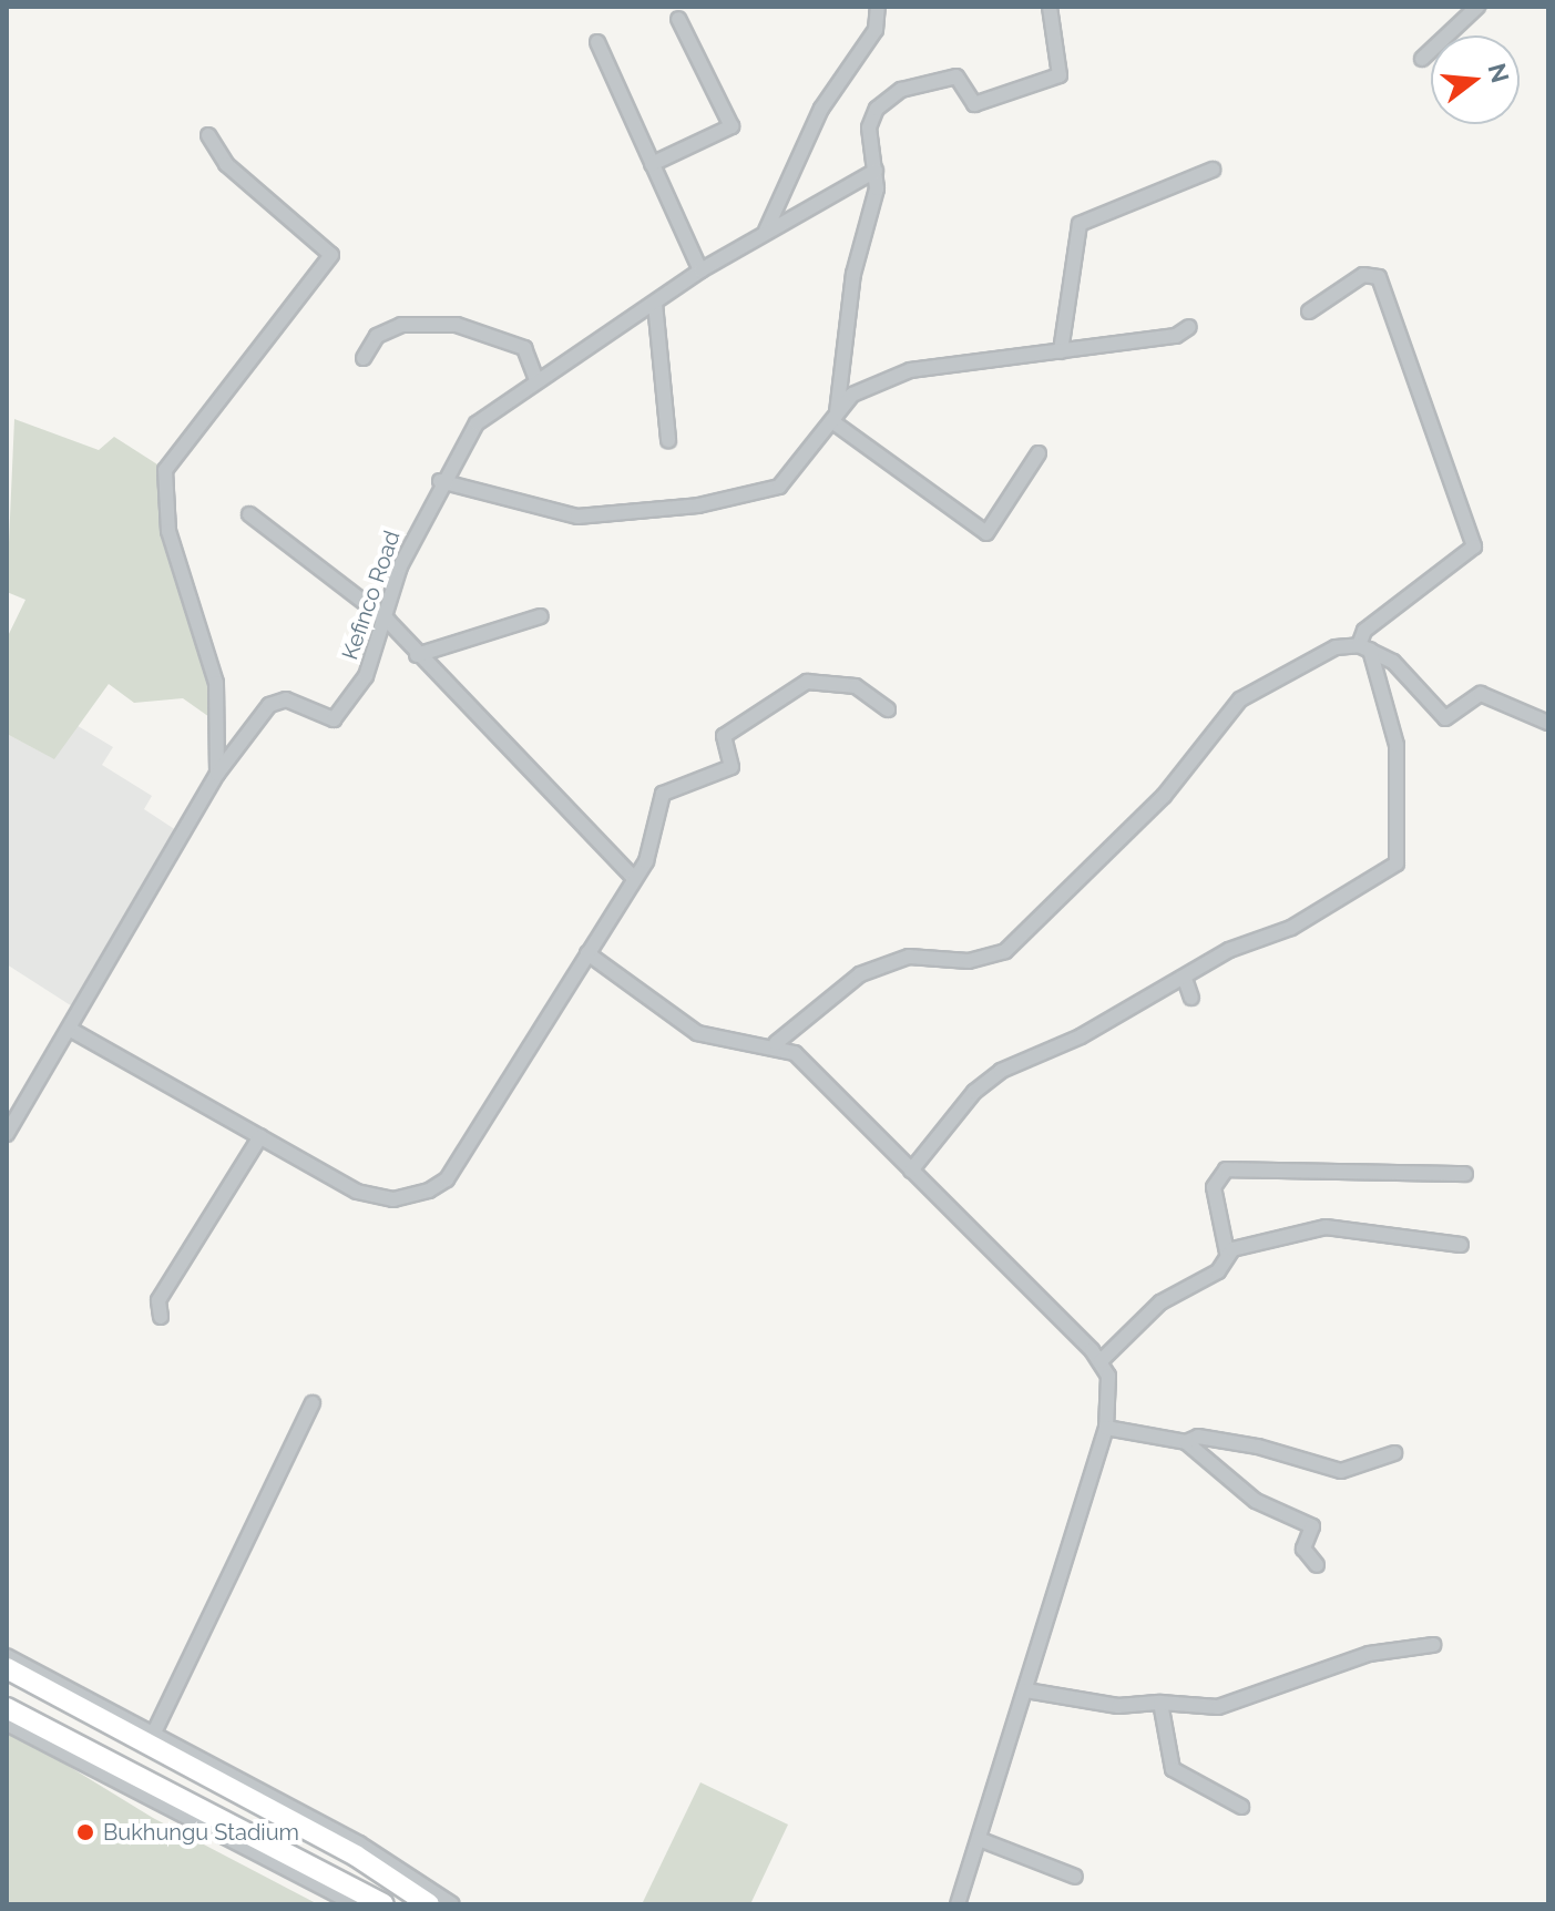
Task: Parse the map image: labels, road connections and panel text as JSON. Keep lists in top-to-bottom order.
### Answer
{
  "streets": {
    "street": ["Kefinco Road"]
  },
  "places": ["Bukhungu Stadium"],
  "north": "right"
}
